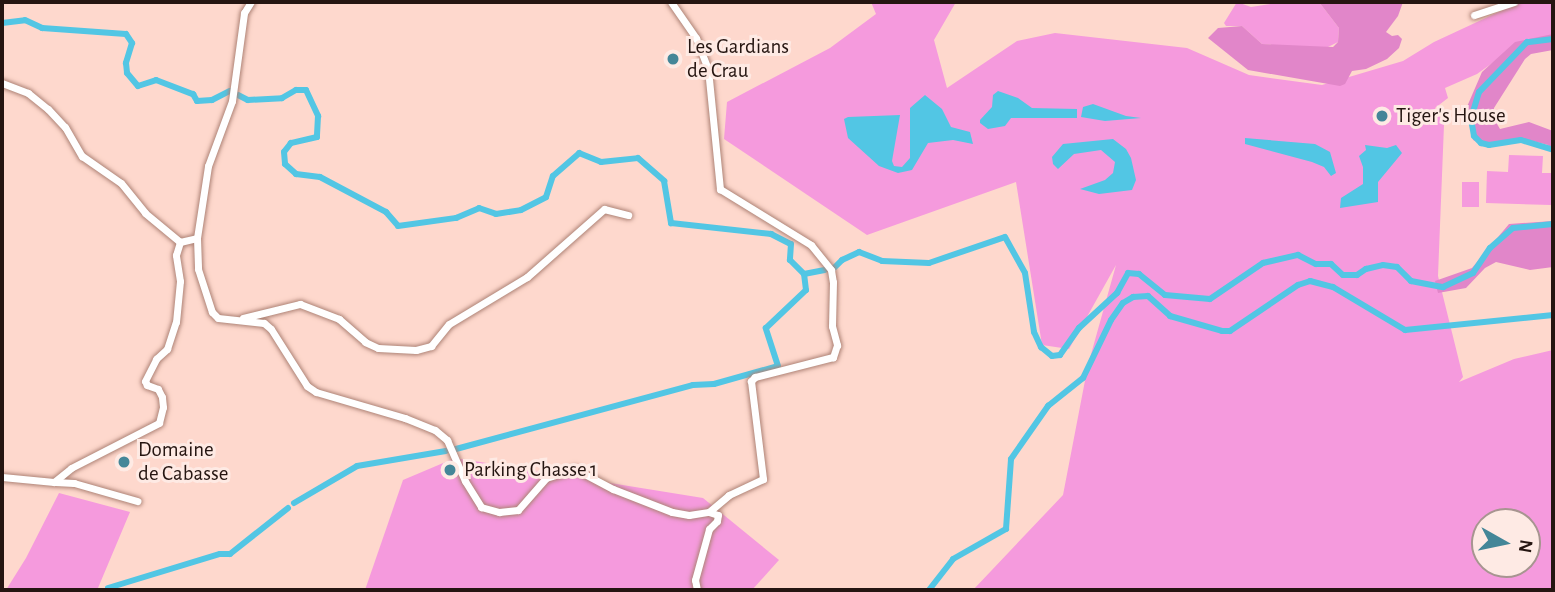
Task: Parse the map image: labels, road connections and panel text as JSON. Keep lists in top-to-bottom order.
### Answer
{
  "places": [
    "Les Gardians de Crau",
    "Tiger's House",
    "Domaine de Cabasse",
    "Parking Chasse 1"
  ],
  "north": "right"
}
